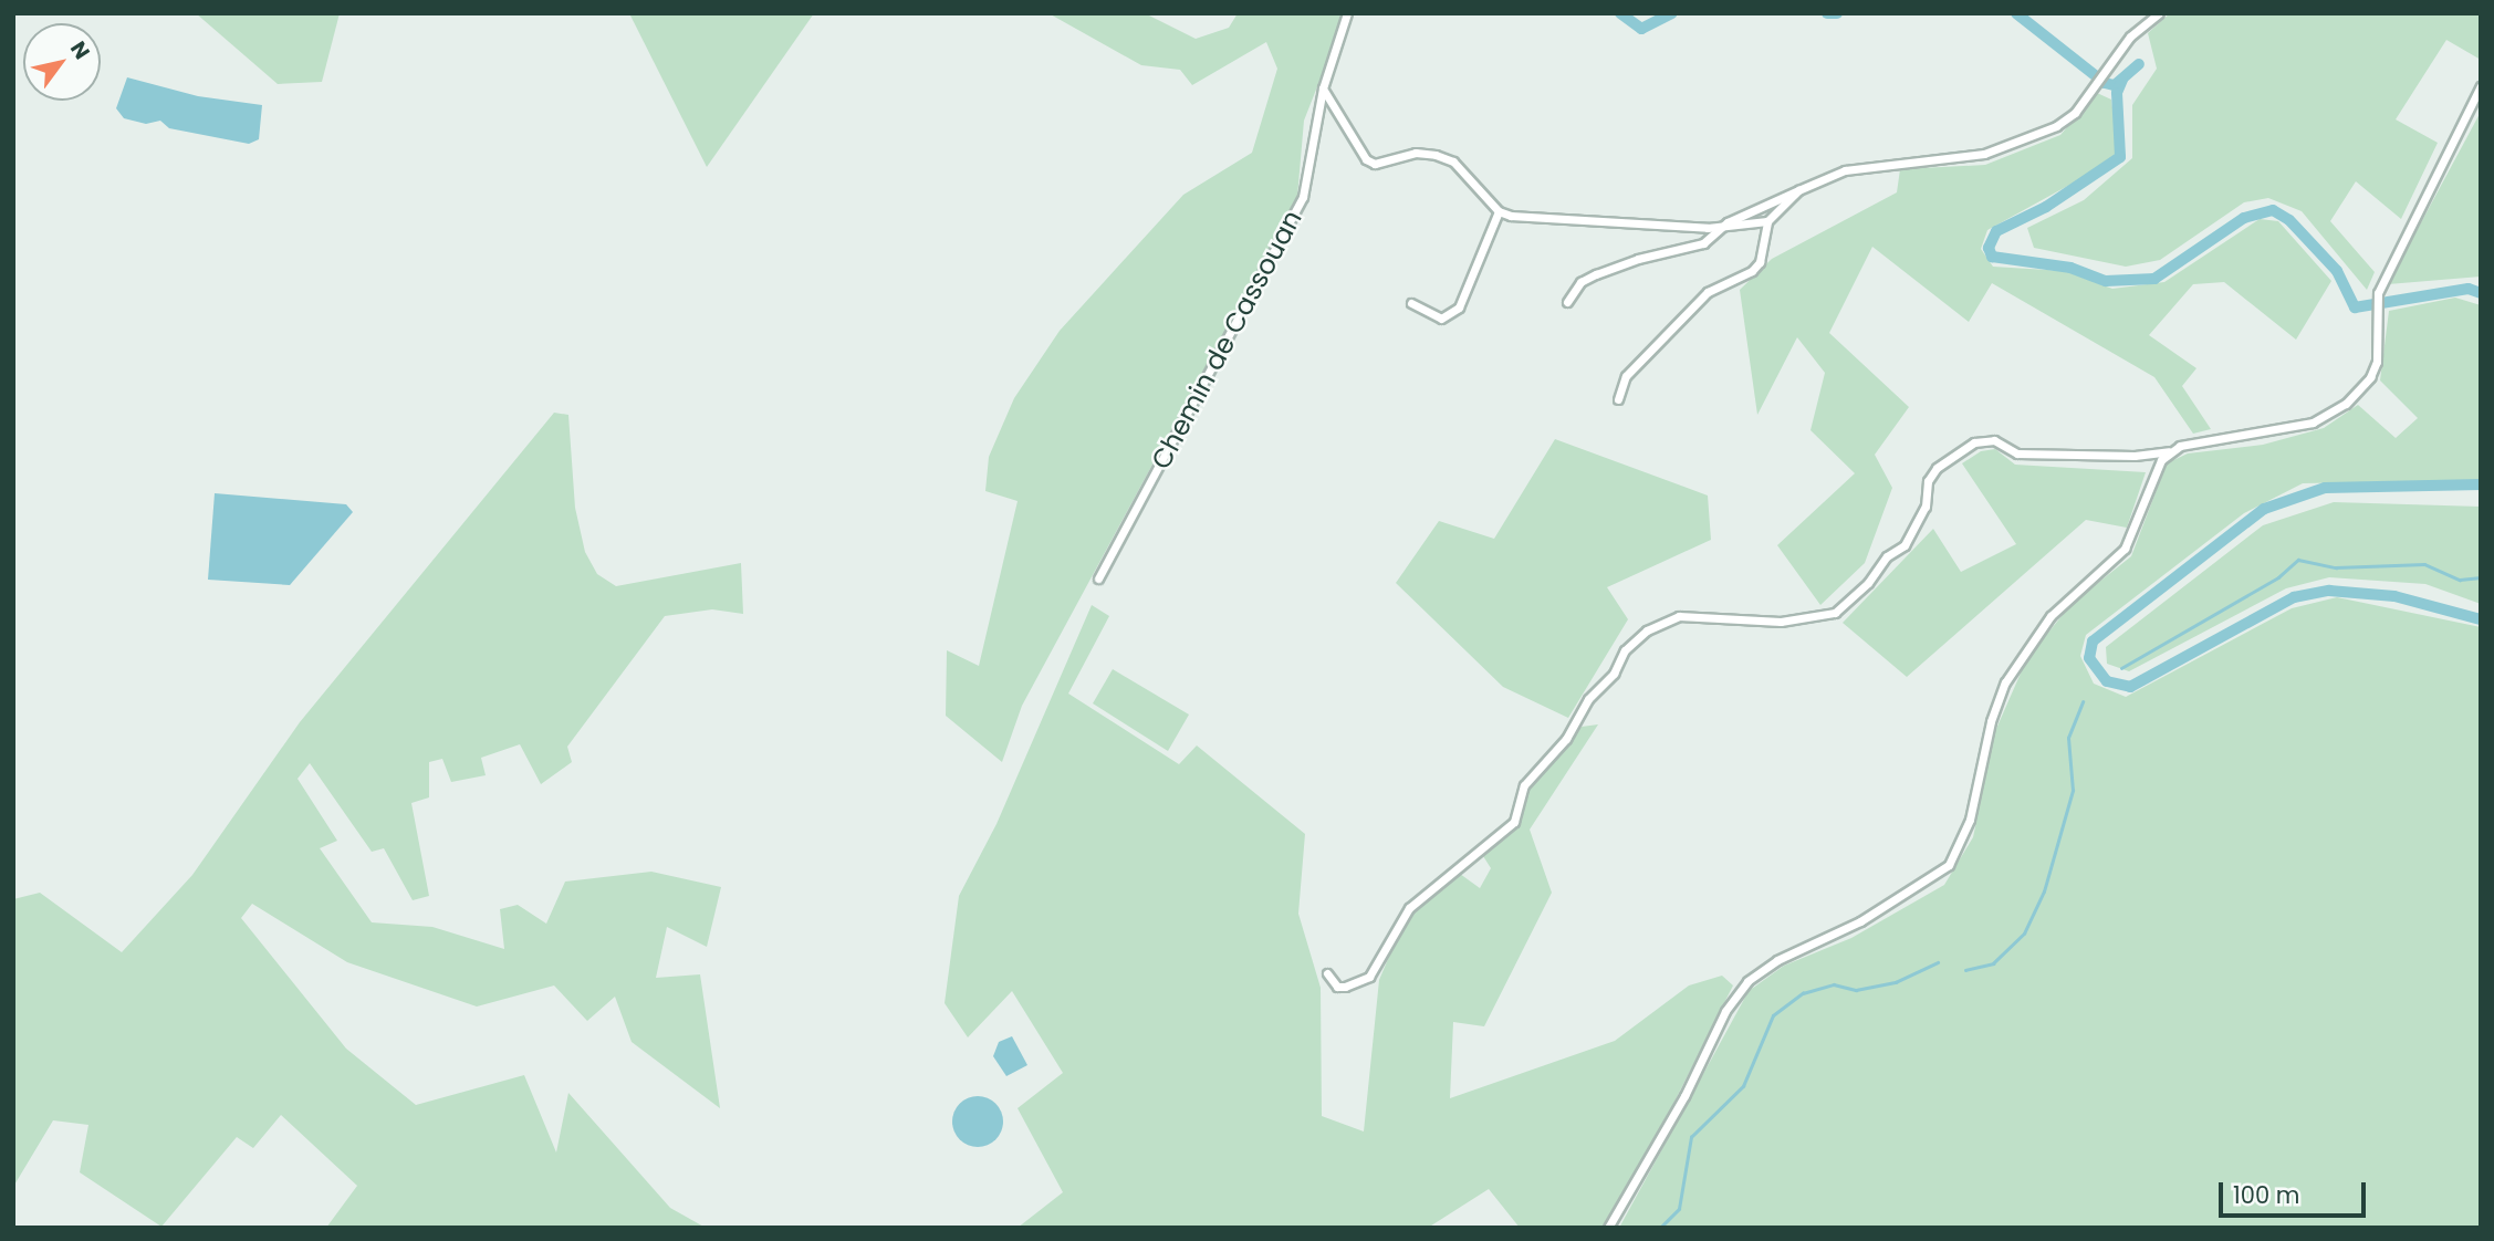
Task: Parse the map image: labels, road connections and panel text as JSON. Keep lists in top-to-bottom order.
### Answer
{
  "streets": {
    "street": ["Chemin de Cassouan"]
  },
  "scale_bar": "100 m",
  "north": "top right"
}
